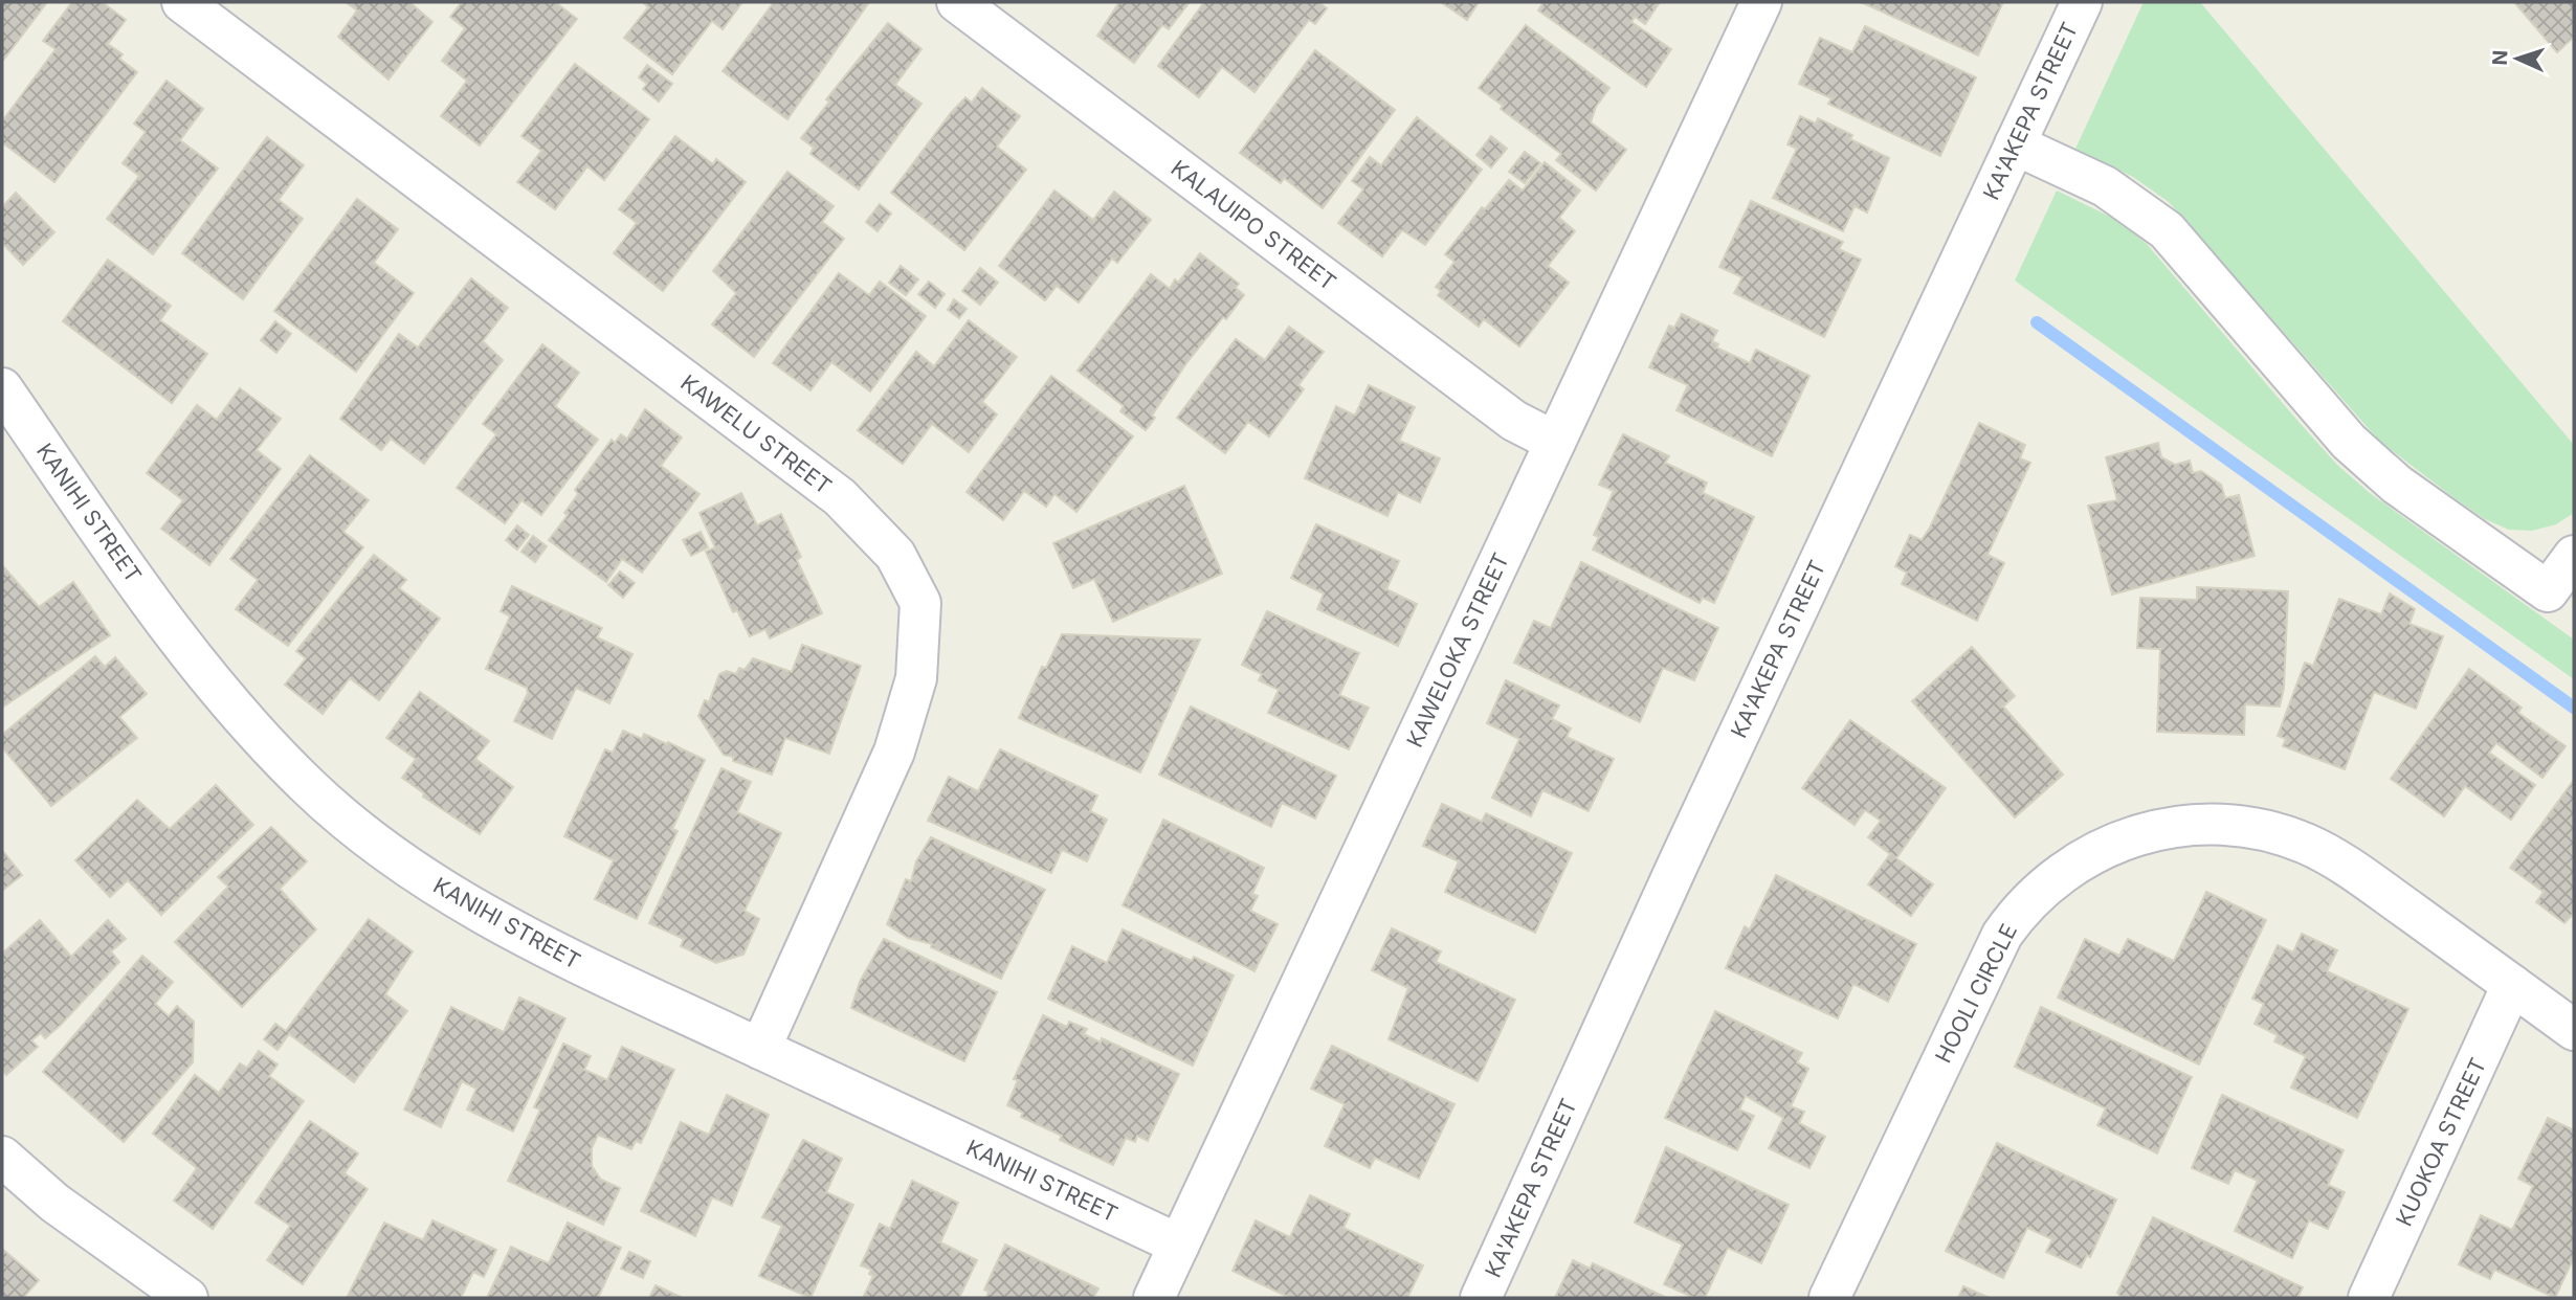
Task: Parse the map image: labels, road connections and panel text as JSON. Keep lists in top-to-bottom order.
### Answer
{
  "streets": {
    "street": [
      "KA'AKEPA STREET",
      "KALAUIPO STREET",
      "KAWELU STREET",
      "KANIHI STREET",
      "KAWELOKA STREET",
      "HOOLI CIRCLE",
      "KUOKOA STREET"
    ]
  },
  "crossings": [
    ["KALAUIPO STREET", "KAWELOKA STREET"],
    ["KAWELU STREET", "KANIHI STREET"],
    ["KANIHI STREET", "KAWELOKA STREET"],
    ["HOOLI CIRCLE", "KUOKOA STREET"]
  ],
  "north": "left"
}
